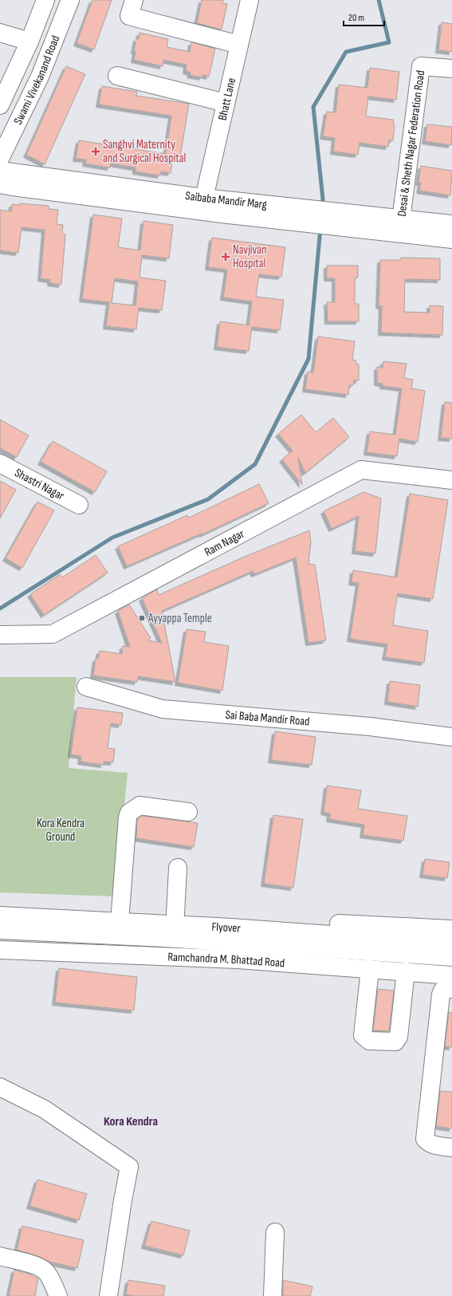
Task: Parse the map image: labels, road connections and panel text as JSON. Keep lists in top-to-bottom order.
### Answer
{
  "streets": {
    "street": [
      "Swami Vivekanand Road",
      "Bhatt Lane",
      "Desai & Sheth Nagar Federation Road",
      "Saibaba Mandir Marg",
      "Shastri Nagar",
      "Ram Nagar",
      "Sai Baba Mandir Road",
      "Flyover",
      "Ramchandra M. Bhattad Road"
    ]
  },
  "crossings": [
    ["Bhatt Lane", "Saibaba Mandir Marg"],
    ["Desai & Sheth Nagar Federation Road", "Saibaba Mandir Marg"]
  ],
  "districts": ["Kora Kendra"],
  "parks": ["Kora Kendra Ground"],
  "places": {
    "health": ["Sanghvi Maternity and Surgical Hospital", "Navjivan Hospital"],
    "other": ["Ayyappa Temple"]
  },
  "scale_bar": "20 m"
}
